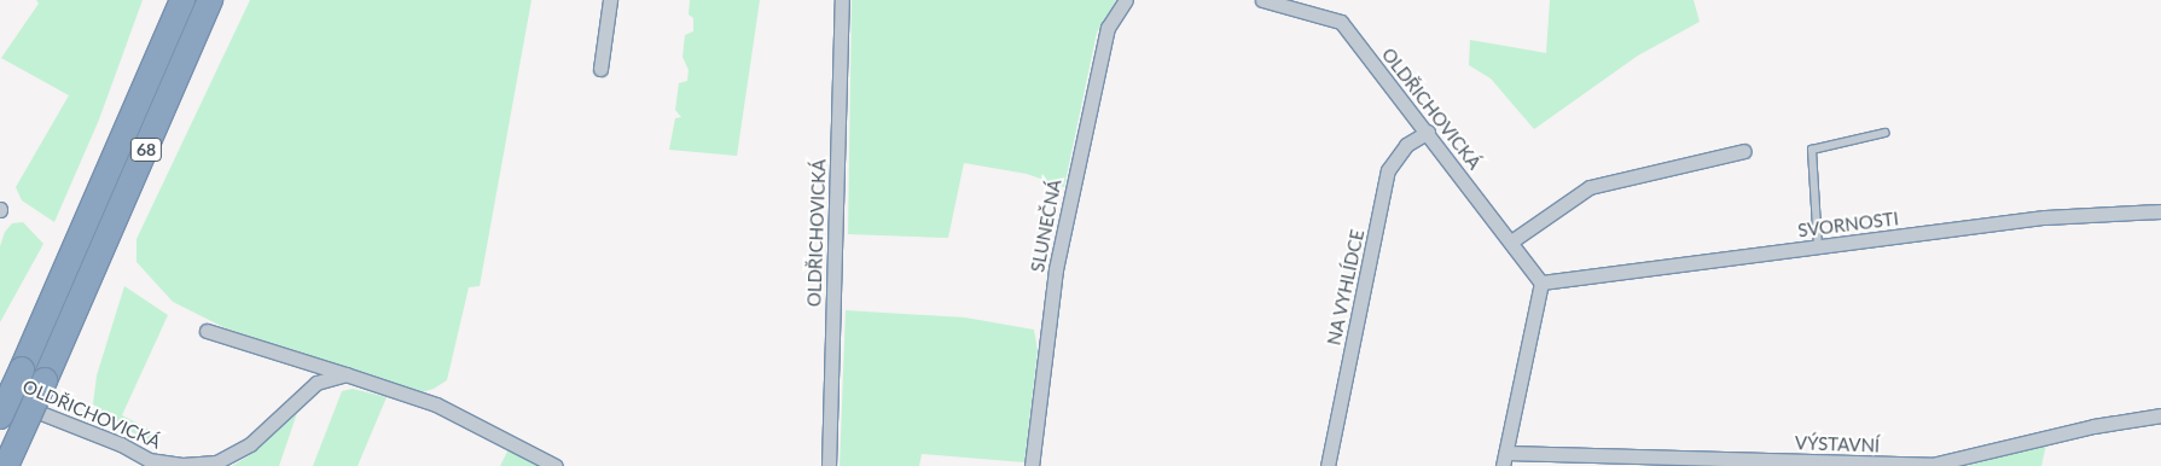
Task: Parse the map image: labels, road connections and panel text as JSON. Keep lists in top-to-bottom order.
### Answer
{
  "streets": {
    "highway": ["68"],
    "street": [
      "OLDŘICHOVICKÁ",
      "SVORNOSTI",
      "SLUNEČNÁ",
      "NA VYHLÍDCE",
      "VÝSTAVNÍ"
    ]
  },
  "crossings": [
    ["OLDŘICHOVICKÁ", "SVORNOSTI"],
    ["OLDŘICHOVICKÁ", "NA VYHLÍDCE"],
    ["OLDŘICHOVICKÁ", "VÝSTAVNÍ"],
    ["SVORNOSTI", "VÝSTAVNÍ"]
  ]
}
